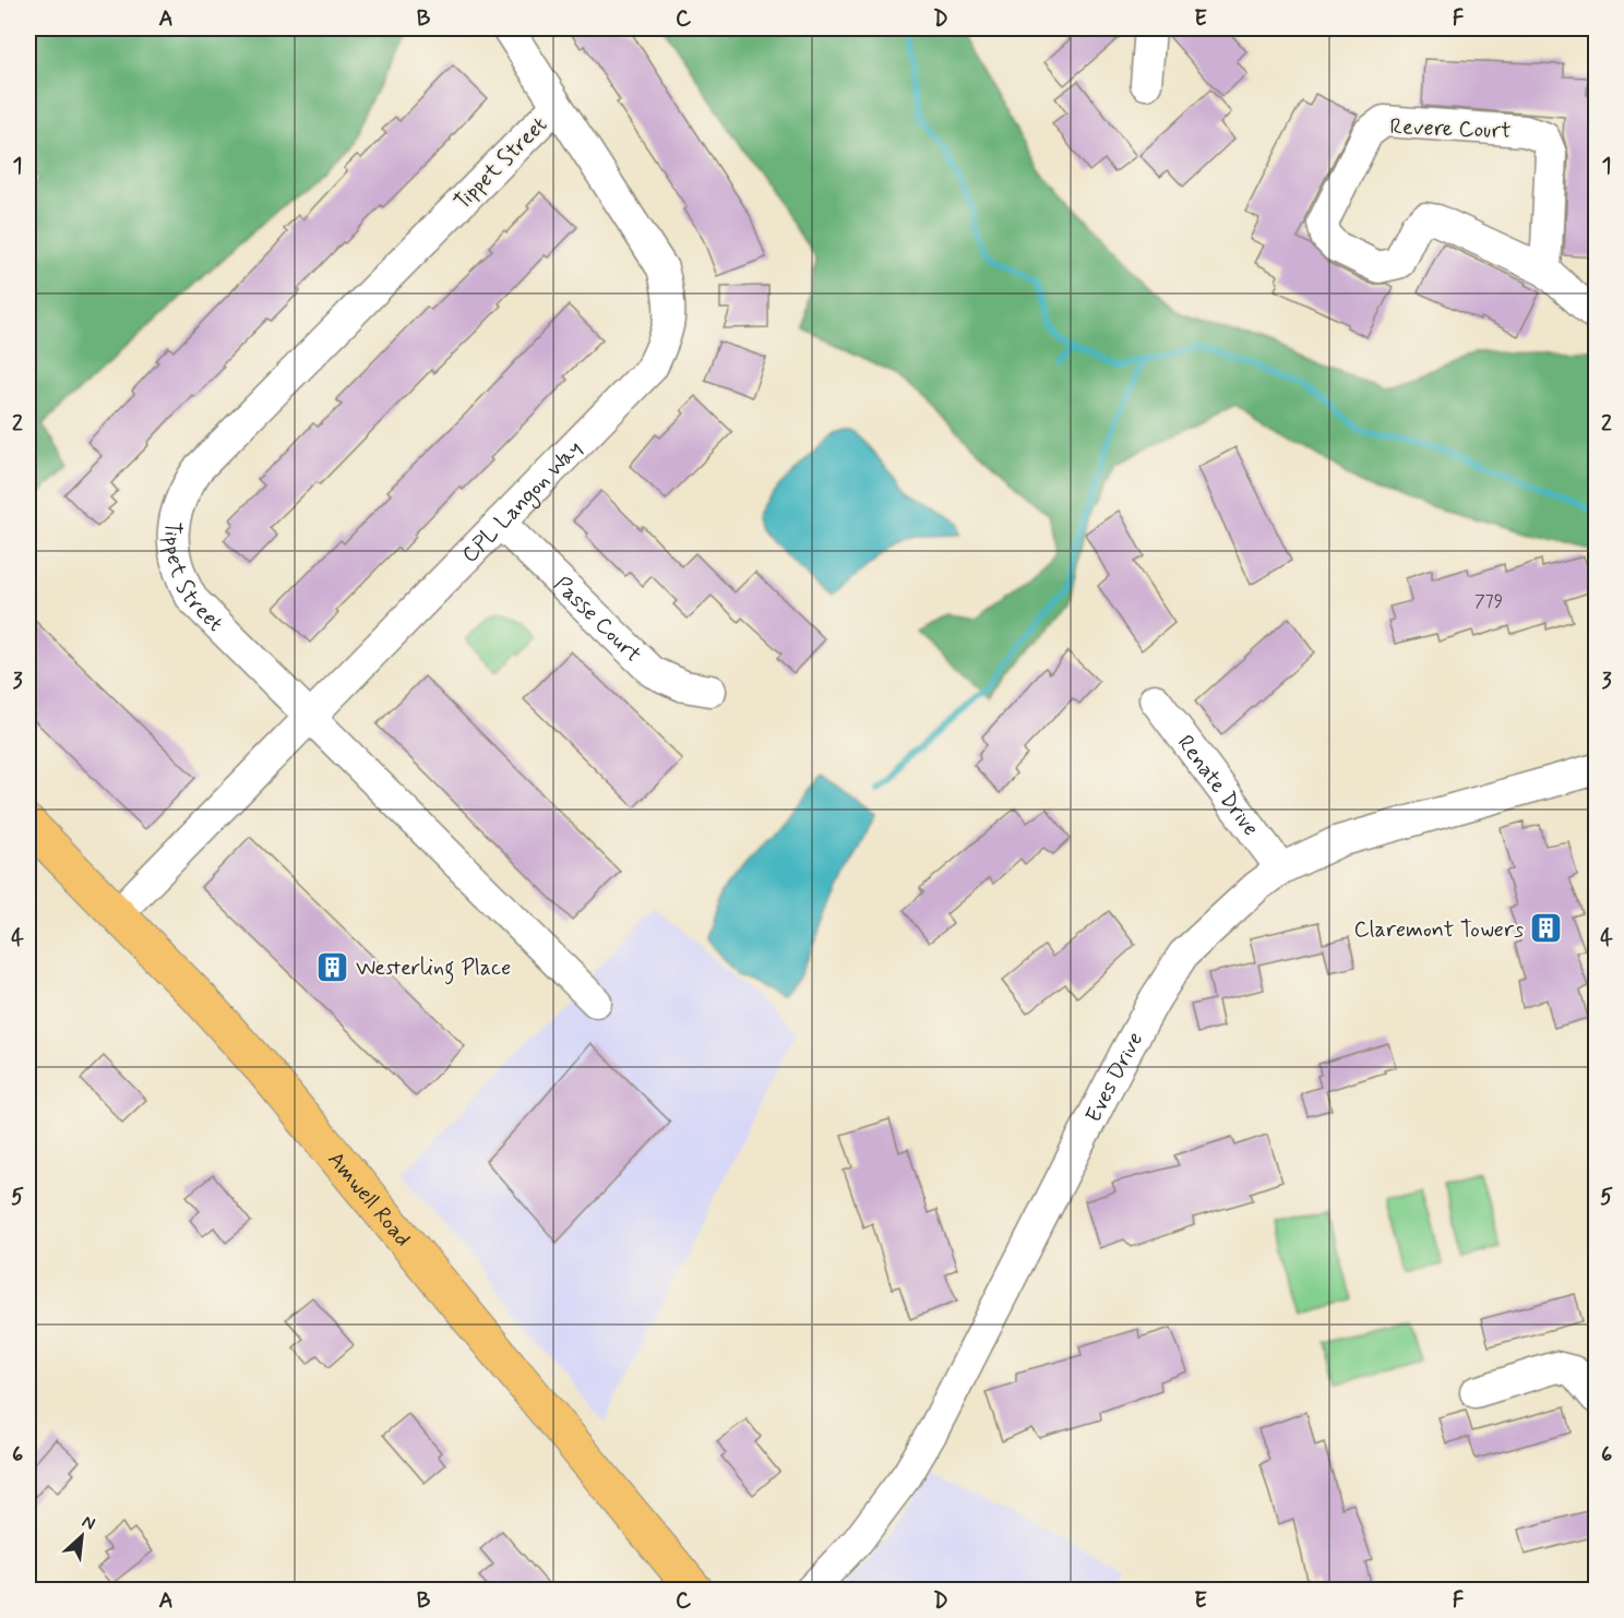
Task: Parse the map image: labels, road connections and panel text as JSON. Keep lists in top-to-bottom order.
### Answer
{
  "streets": {
    "main road": ["Amwell Road"],
    "street": [
      "Revere Court",
      "Tippet Street",
      "CPL Langon Way",
      "Passe Court",
      "Renate Drive",
      "Eves Drive"
    ]
  },
  "crossings": [
    ["Tippet Street", "CPL Langon Way"],
    ["CPL Langon Way", "Passe Court"],
    ["CPL Langon Way", "Amwell Road"],
    ["Renate Drive", "Eves Drive"]
  ],
  "places": {
    "building": ["Claremont Towers", "Westerling Place"]
  },
  "house_numbers": ["779"],
  "north": "top right",
  "grid": {
    "columns": [
      "A",
      "B",
      "C",
      "D",
      "E",
      "F"
    ],
    "rows": [
      "1",
      "2",
      "3",
      "4",
      "5",
      "6"
    ]
  }
}
